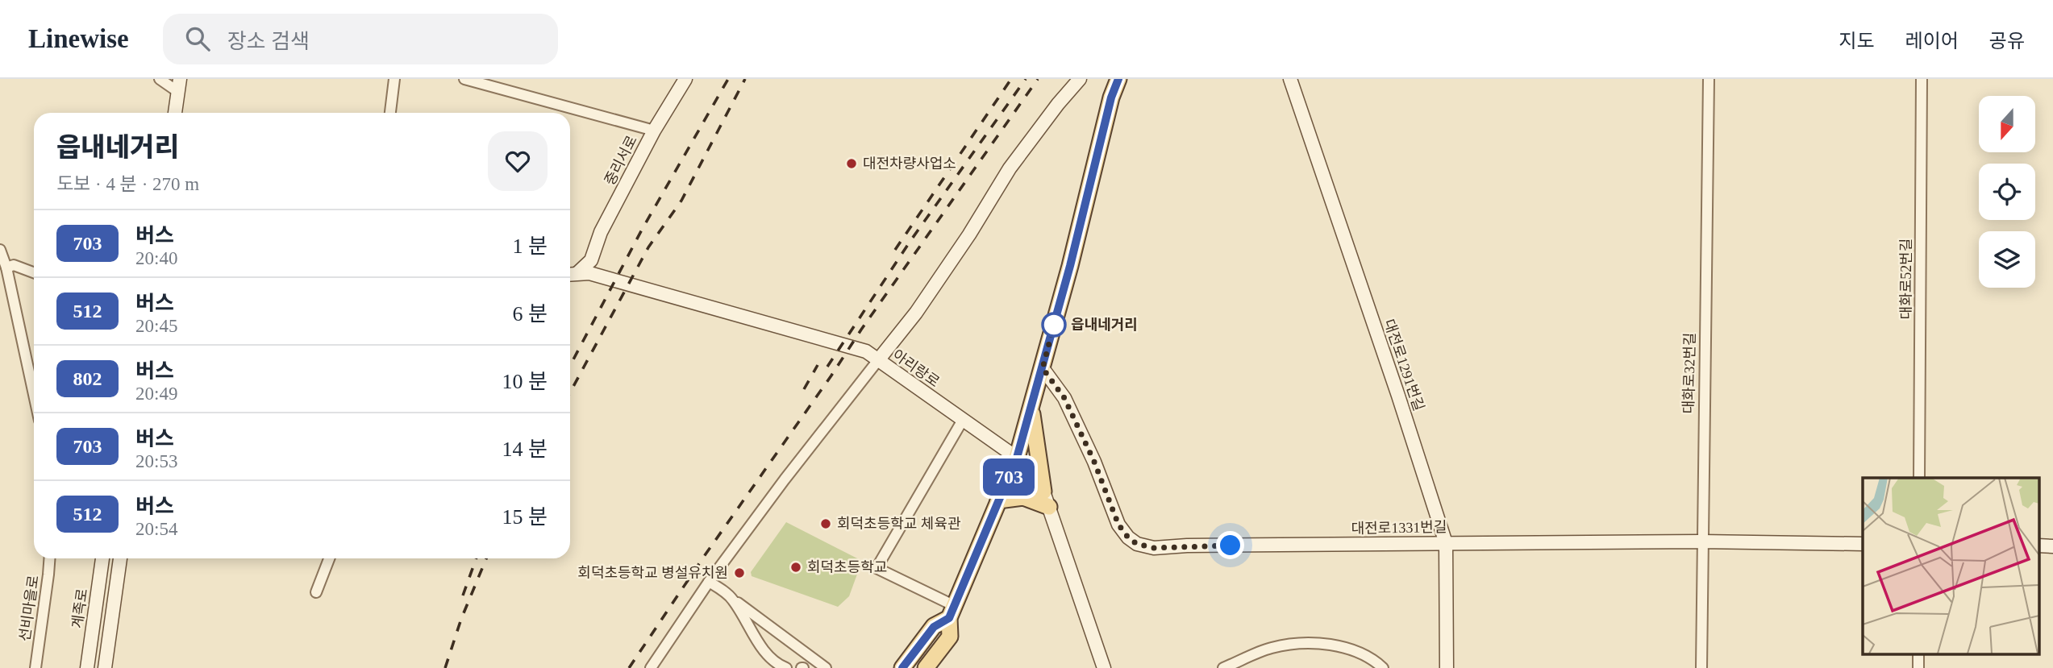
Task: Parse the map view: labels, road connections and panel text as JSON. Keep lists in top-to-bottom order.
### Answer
{
  "streets": {
    "street": [
      "중리서로",
      "대화로52번길",
      "대전로1291번길",
      "아리랑로",
      "대화로32번길",
      "대전로1331번길",
      "선비마을로",
      "계족로"
    ]
  },
  "crossings": [
    ["중리서로", "아리랑로"],
    ["대전로1291번길", "대전로1331번길"],
    ["대화로32번길", "대전로1331번길"]
  ],
  "places": [
    "대전차량사업소",
    "읍내네거리",
    "회덕초등학교 체육관",
    "회덕초등학교",
    "회덕초등학교 병설유치원"
  ],
  "lines": ["bus line 703"],
  "north": "bottom",
  "page": {
    "header": "Linewise",
    "search": "장소 검색",
    "nav": ["지도", "레이어", "공유"],
    "on_map": "703",
    "heading": ["읍내네거리", "도보 · 4 분 · 270 m"],
    "list": [
      {
        "mark": "703",
        "name": "버스",
        "note": "20:40",
        "value": "1 분"
      },
      {
        "mark": "512",
        "name": "버스",
        "note": "20:45",
        "value": "6 분"
      },
      {
        "mark": "802",
        "name": "버스",
        "note": "20:49",
        "value": "10 분"
      },
      {
        "mark": "703",
        "name": "버스",
        "note": "20:53",
        "value": "14 분"
      },
      {
        "mark": "512",
        "name": "버스",
        "note": "20:54",
        "value": "15 분"
      }
    ]
  }
}
